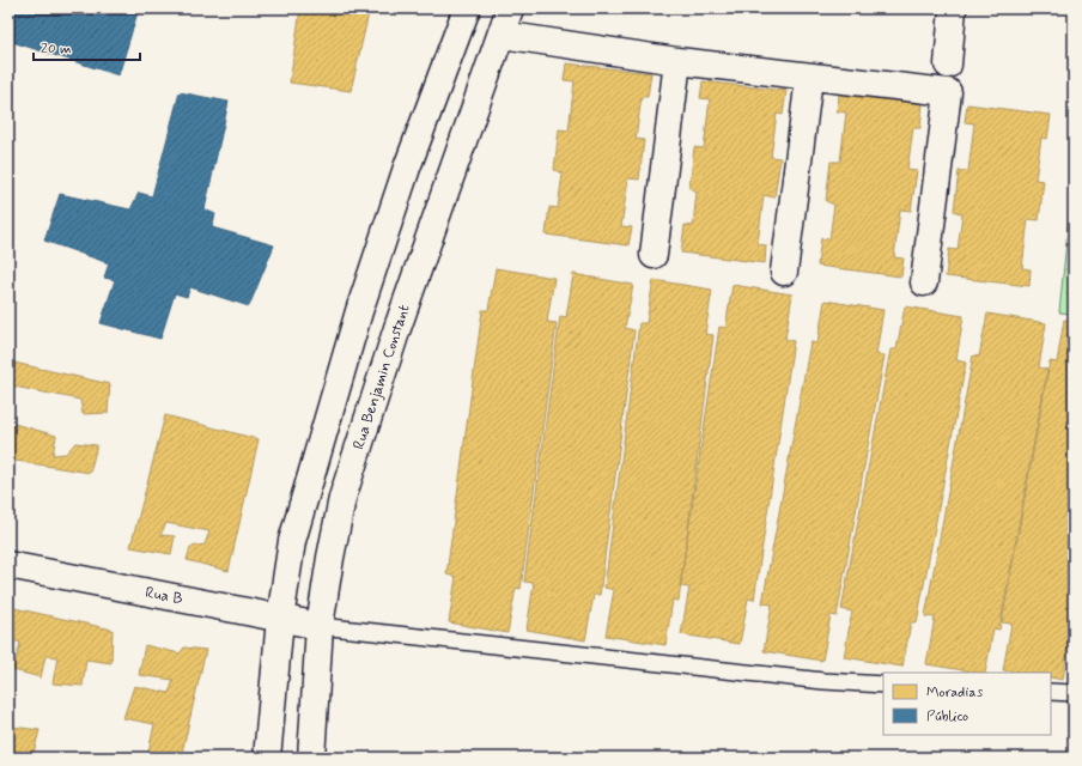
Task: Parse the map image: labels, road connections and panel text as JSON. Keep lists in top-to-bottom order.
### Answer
{
  "streets": {
    "main road": ["Rua Benjamin Constant", "Rua B"]
  },
  "crossings": [
    ["Rua Benjamin Constant", "Rua B"]
  ],
  "legend": ["Moradias", "Público"],
  "scale_bar": "20 m"
}
